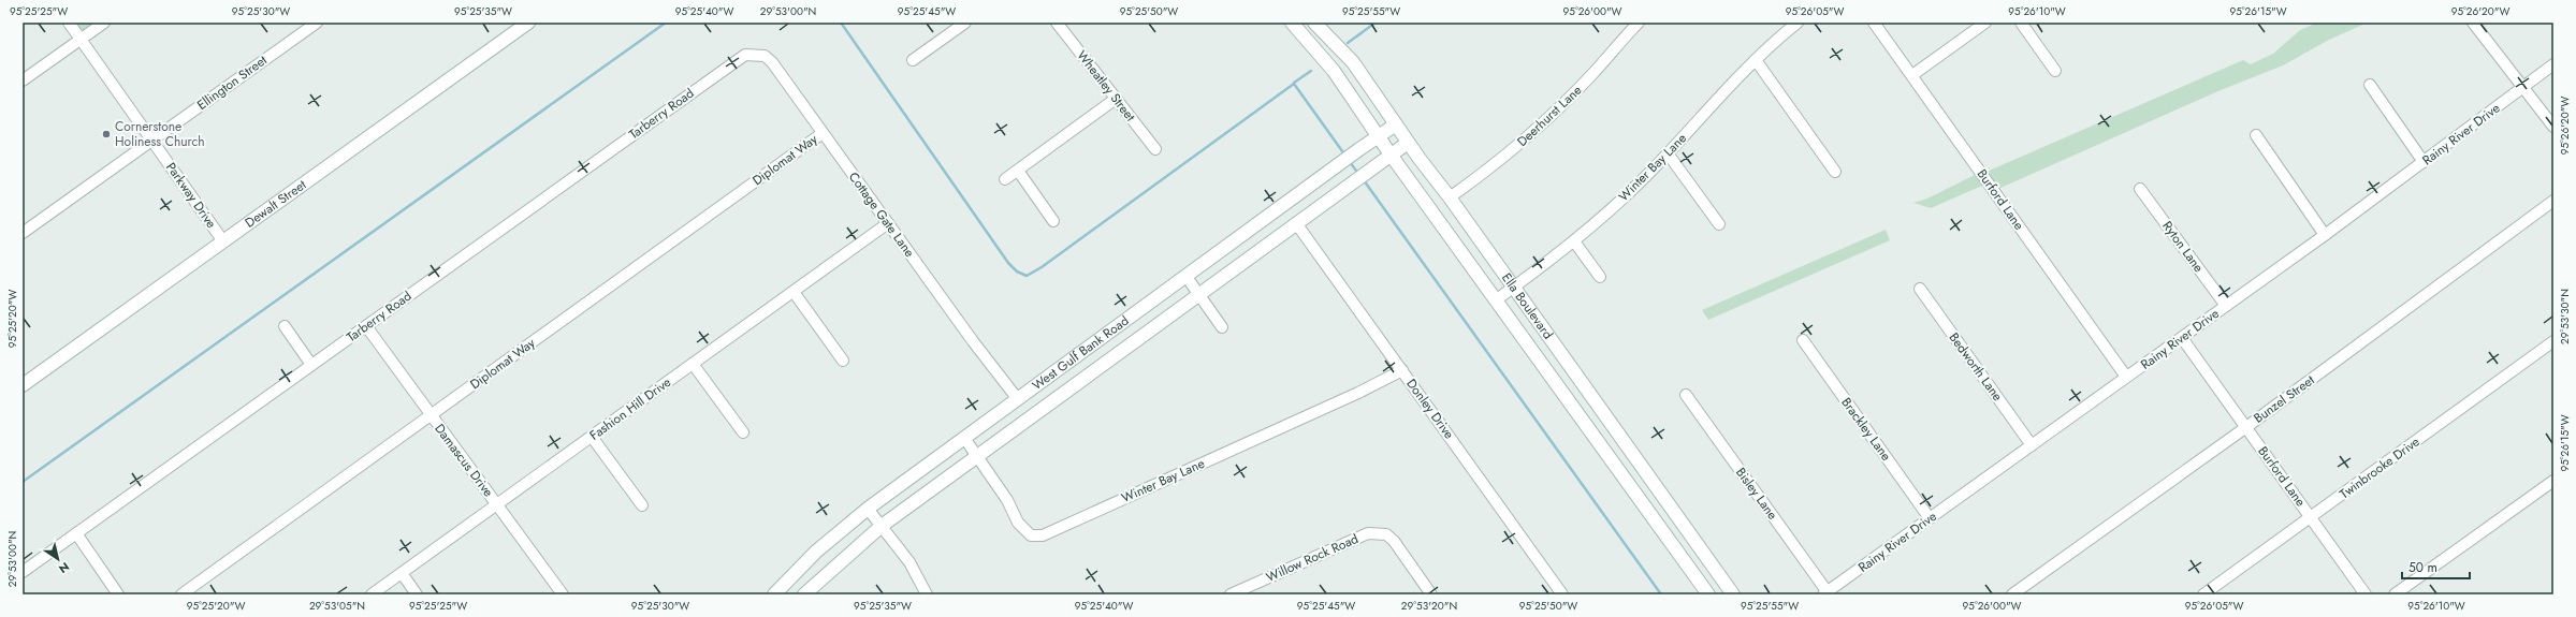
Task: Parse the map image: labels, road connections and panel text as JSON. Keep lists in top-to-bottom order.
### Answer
{
  "streets": {
    "main road": ["Dewalt Street", "Ella Boulevard", "West Gulf Bank Road"],
    "street": [
      "Ellington Street",
      "Wheatley Street",
      "Tarberry Road",
      "Deerhurst Lane",
      "Rainy River Drive",
      "Diplomat Way",
      "Winter Bay Lane",
      "Parkway Drive",
      "Burford Lane",
      "Cottage Gate Lane",
      "Ryton Lane",
      "Bedworth Lane",
      "Bunzel Street",
      "Fashion Hill Drive",
      "Donley Drive",
      "Brackley Lane",
      "Damascus Drive",
      "Twinbrooke Drive",
      "Bisley Lane",
      "Willow Rock Road"
    ]
  },
  "crossings": [
    ["Ellington Street", "Parkway Drive"],
    ["Tarberry Road", "Cottage Gate Lane"],
    ["Tarberry Road", "Damascus Drive"],
    ["Deerhurst Lane", "Ella Boulevard"],
    ["Rainy River Drive", "Burford Lane"],
    ["Rainy River Drive", "Ryton Lane"],
    ["Rainy River Drive", "Bedworth Lane"],
    ["Rainy River Drive", "Brackley Lane"],
    ["Rainy River Drive", "Bisley Lane"],
    ["Diplomat Way", "Cottage Gate Lane"],
    ["Diplomat Way", "Damascus Drive"],
    ["Winter Bay Lane", "Ella Boulevard"],
    ["Winter Bay Lane", "West Gulf Bank Road"],
    ["Winter Bay Lane", "Donley Drive"],
    ["Parkway Drive", "Dewalt Street"],
    ["Burford Lane", "Bunzel Street"],
    ["Burford Lane", "Twinbrooke Drive"],
    ["Cottage Gate Lane", "West Gulf Bank Road"],
    ["Cottage Gate Lane", "Fashion Hill Drive"],
    ["Ella Boulevard", "West Gulf Bank Road"],
    ["West Gulf Bank Road", "Donley Drive"],
    ["Fashion Hill Drive", "Damascus Drive"]
  ],
  "places": ["Cornerstone Holiness Church"],
  "scale_bar": "50 m",
  "north": "bottom right",
  "coordinates": [
    "95°25'25\"W",
    "95°25'30\"W",
    "95°25'35\"W",
    "95°25'40\"W",
    "29°53'00\"N",
    "95°25'45\"W",
    "95°25'50\"W",
    "95°25'55\"W",
    "95°26'00\"W",
    "95°26'05\"W",
    "95°26'10\"W",
    "95°26'15\"W",
    "95°26'20\"W",
    "29°53'30\"N",
    "95°25'20\"W",
    "29°53'05\"N",
    "29°53'20\"N"
  ]
}
